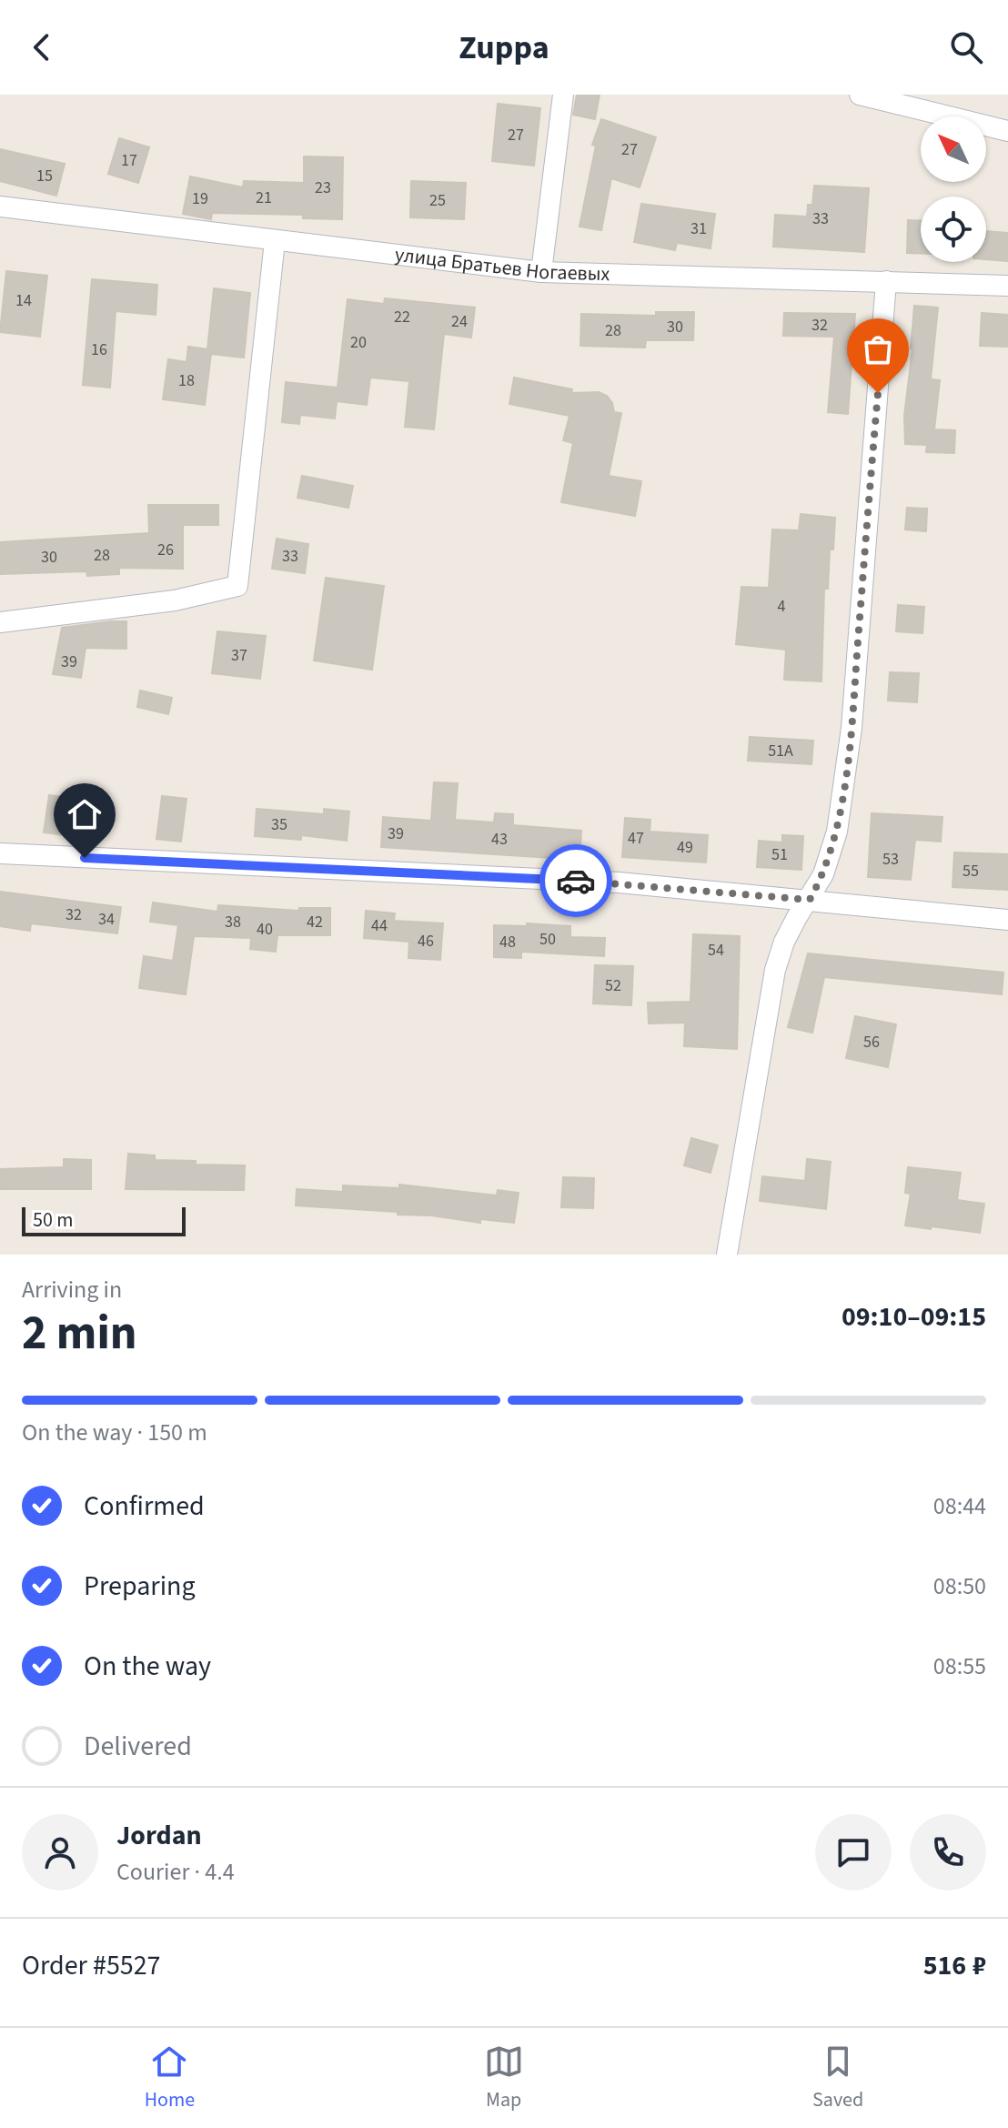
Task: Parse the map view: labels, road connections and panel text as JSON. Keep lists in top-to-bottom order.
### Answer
{
  "streets": {
    "street": ["улица Братьев Ногаевых"]
  },
  "house_numbers": [
    "27",
    "27",
    "17",
    "15",
    "23",
    "21",
    "19",
    "25",
    "33",
    "31",
    "14",
    "22",
    "24",
    "32",
    "30",
    "28",
    "20",
    "16",
    "18",
    "26",
    "28",
    "33",
    "30",
    "4",
    "37",
    "39",
    "51А",
    "35",
    "39",
    "47",
    "43",
    "49",
    "51",
    "53",
    "55",
    "32",
    "34",
    "38",
    "42",
    "44",
    "40",
    "50",
    "46",
    "48",
    "54",
    "52",
    "56"
  ],
  "scale_bar": "50 m",
  "north": "top left",
  "page": {
    "header": "Zuppa",
    "scale": "50 m",
    "heading": ["2 min", "Arriving in", "09:10–09:15"],
    "panel": [
      "Jordan",
      "Courier · 4.4",
      "Order #5527",
      "516 ₽"
    ],
    "bar": "On the way · 150 m",
    "list": [
      ["Confirmed", "08:44"],
      ["Preparing", "08:50"],
      ["On the way", "08:55"],
      "Delivered"
    ],
    "tabs": ["Home", "Map", "Saved"]
  }
}
